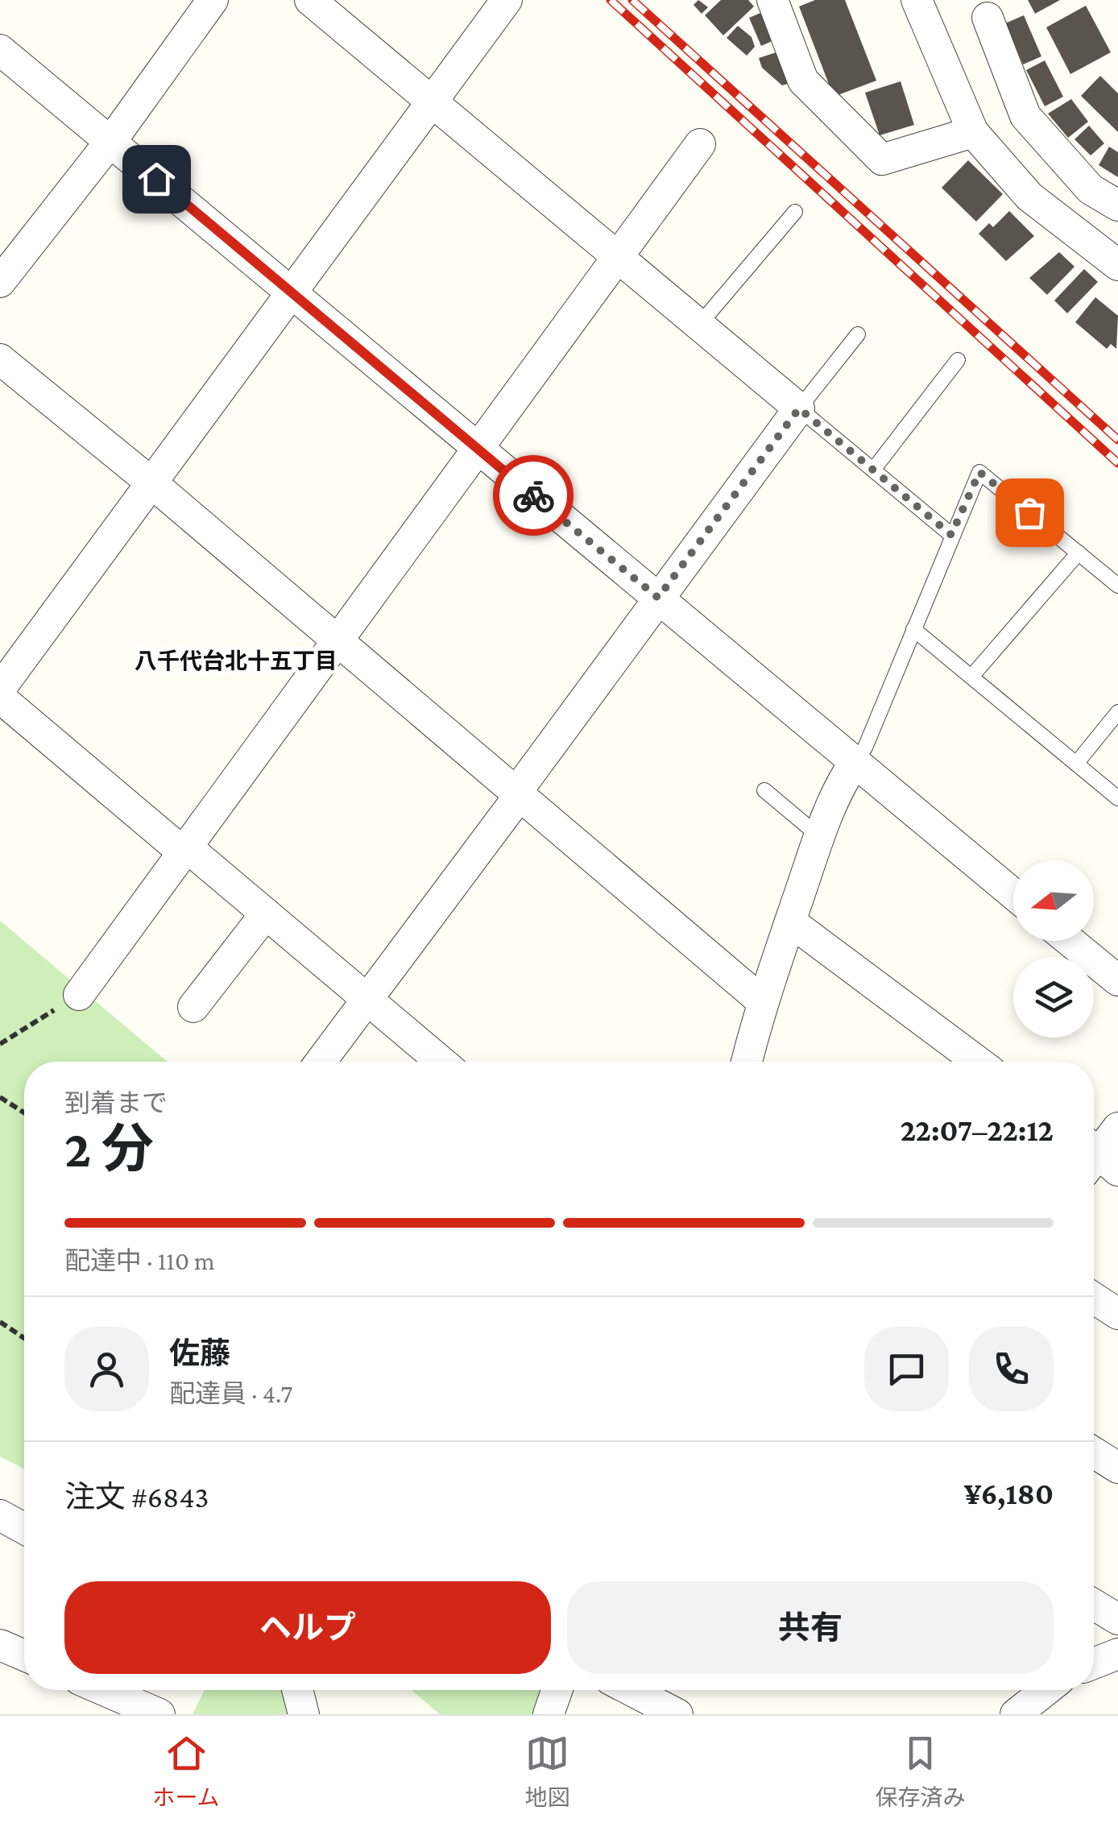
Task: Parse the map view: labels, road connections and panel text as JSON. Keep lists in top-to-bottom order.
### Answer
{
  "districts": ["八千代台北十五丁目"],
  "north": "left",
  "page": {
    "heading": ["2 分", "到着まで", "22:07–22:12"],
    "panel": [
      "佐藤",
      "配達員 · 4.7",
      "注文 #6843",
      "¥6,180"
    ],
    "bar": "配達中 · 110 m",
    "buttons": ["ヘルプ", "共有"],
    "tabs": ["ホーム", "地図", "保存済み"]
  }
}
